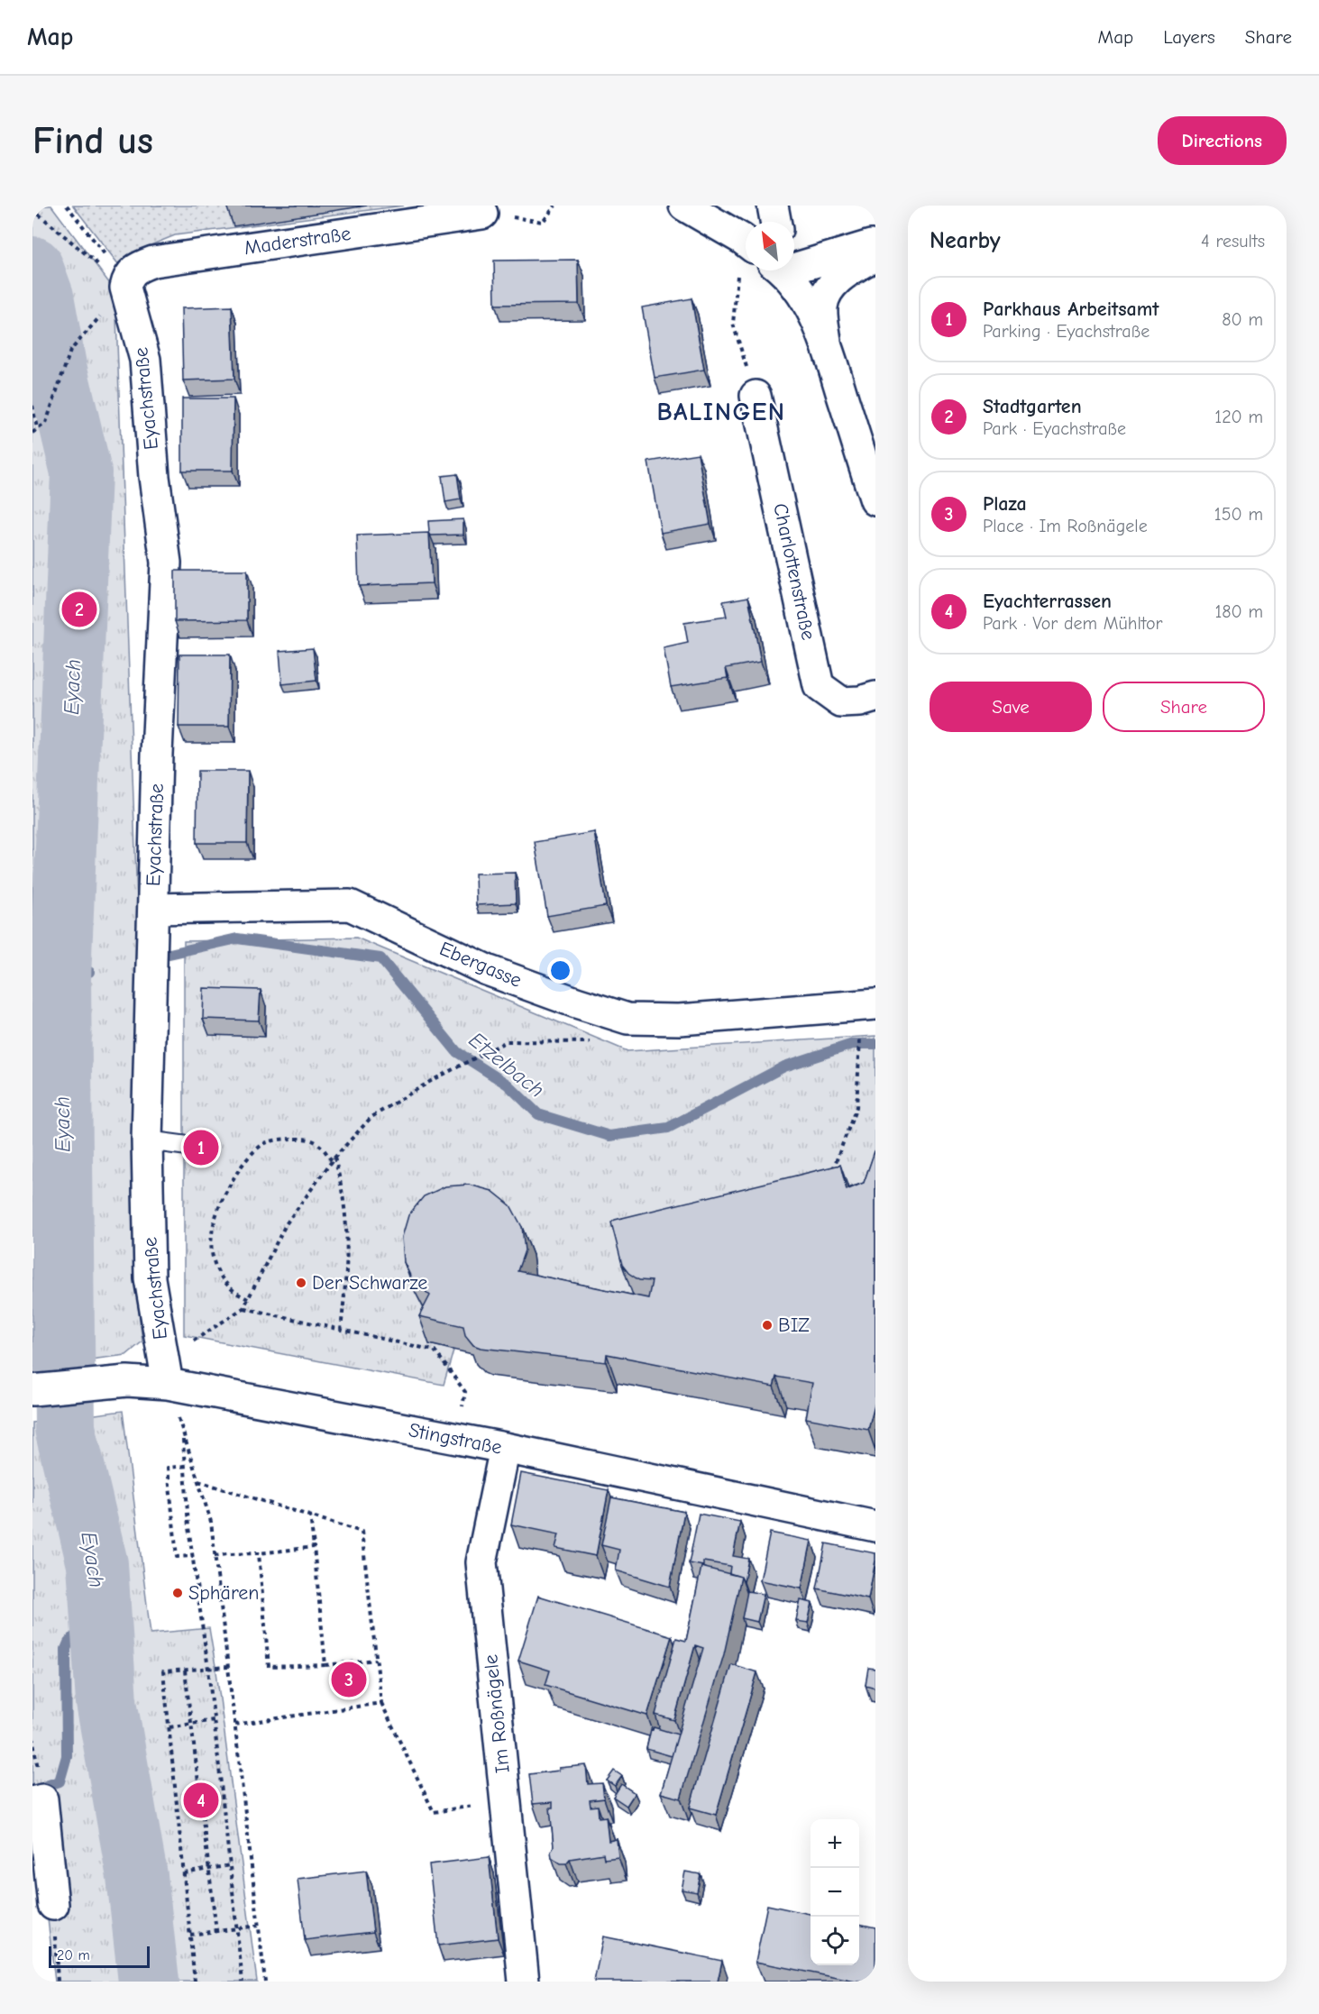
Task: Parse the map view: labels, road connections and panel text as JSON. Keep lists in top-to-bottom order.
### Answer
{
  "streets": {
    "street": [
      "Maderstraße",
      "Eyachstraße",
      "Charlottenstraße",
      "Ebergasse",
      "Stingstraße",
      "Im Roßnägele"
    ]
  },
  "crossings": [
    ["Maderstraße", "Eyachstraße"],
    ["Eyachstraße", "Ebergasse"],
    ["Eyachstraße", "Stingstraße"],
    ["Stingstraße", "Im Roßnägele"]
  ],
  "districts": ["BALINGEN"],
  "water": ["Eyach", "Etzelbach"],
  "places": ["Der Schwarze", "BIZ", "Sphären"],
  "scale_bar": "20 m",
  "north": "top left",
  "page": {
    "header": "Map",
    "nav": ["Map", "Layers", "Share"],
    "buttons": [
      "Directions",
      ["Save", "Share"]
    ],
    "title": "Find us",
    "heading": ["Nearby", "4 results"],
    "list": [
      {
        "mark": "1",
        "name": "Parkhaus Arbeitsamt",
        "note": "Parking · Eyachstraße",
        "value": "80 m"
      },
      {
        "mark": "2",
        "name": "Stadtgarten",
        "note": "Park · Eyachstraße",
        "value": "120 m"
      },
      {
        "mark": "3",
        "name": "Plaza",
        "note": "Place · Im Roßnägele",
        "value": "150 m"
      },
      {
        "mark": "4",
        "name": "Eyachterrassen",
        "note": "Park · Vor dem Mühltor",
        "value": "180 m"
      }
    ],
    "pins": [
      "2",
      "1",
      "3",
      "4"
    ],
    "map_buttons": ["+", "−"],
    "scale": "20 m"
  }
}
